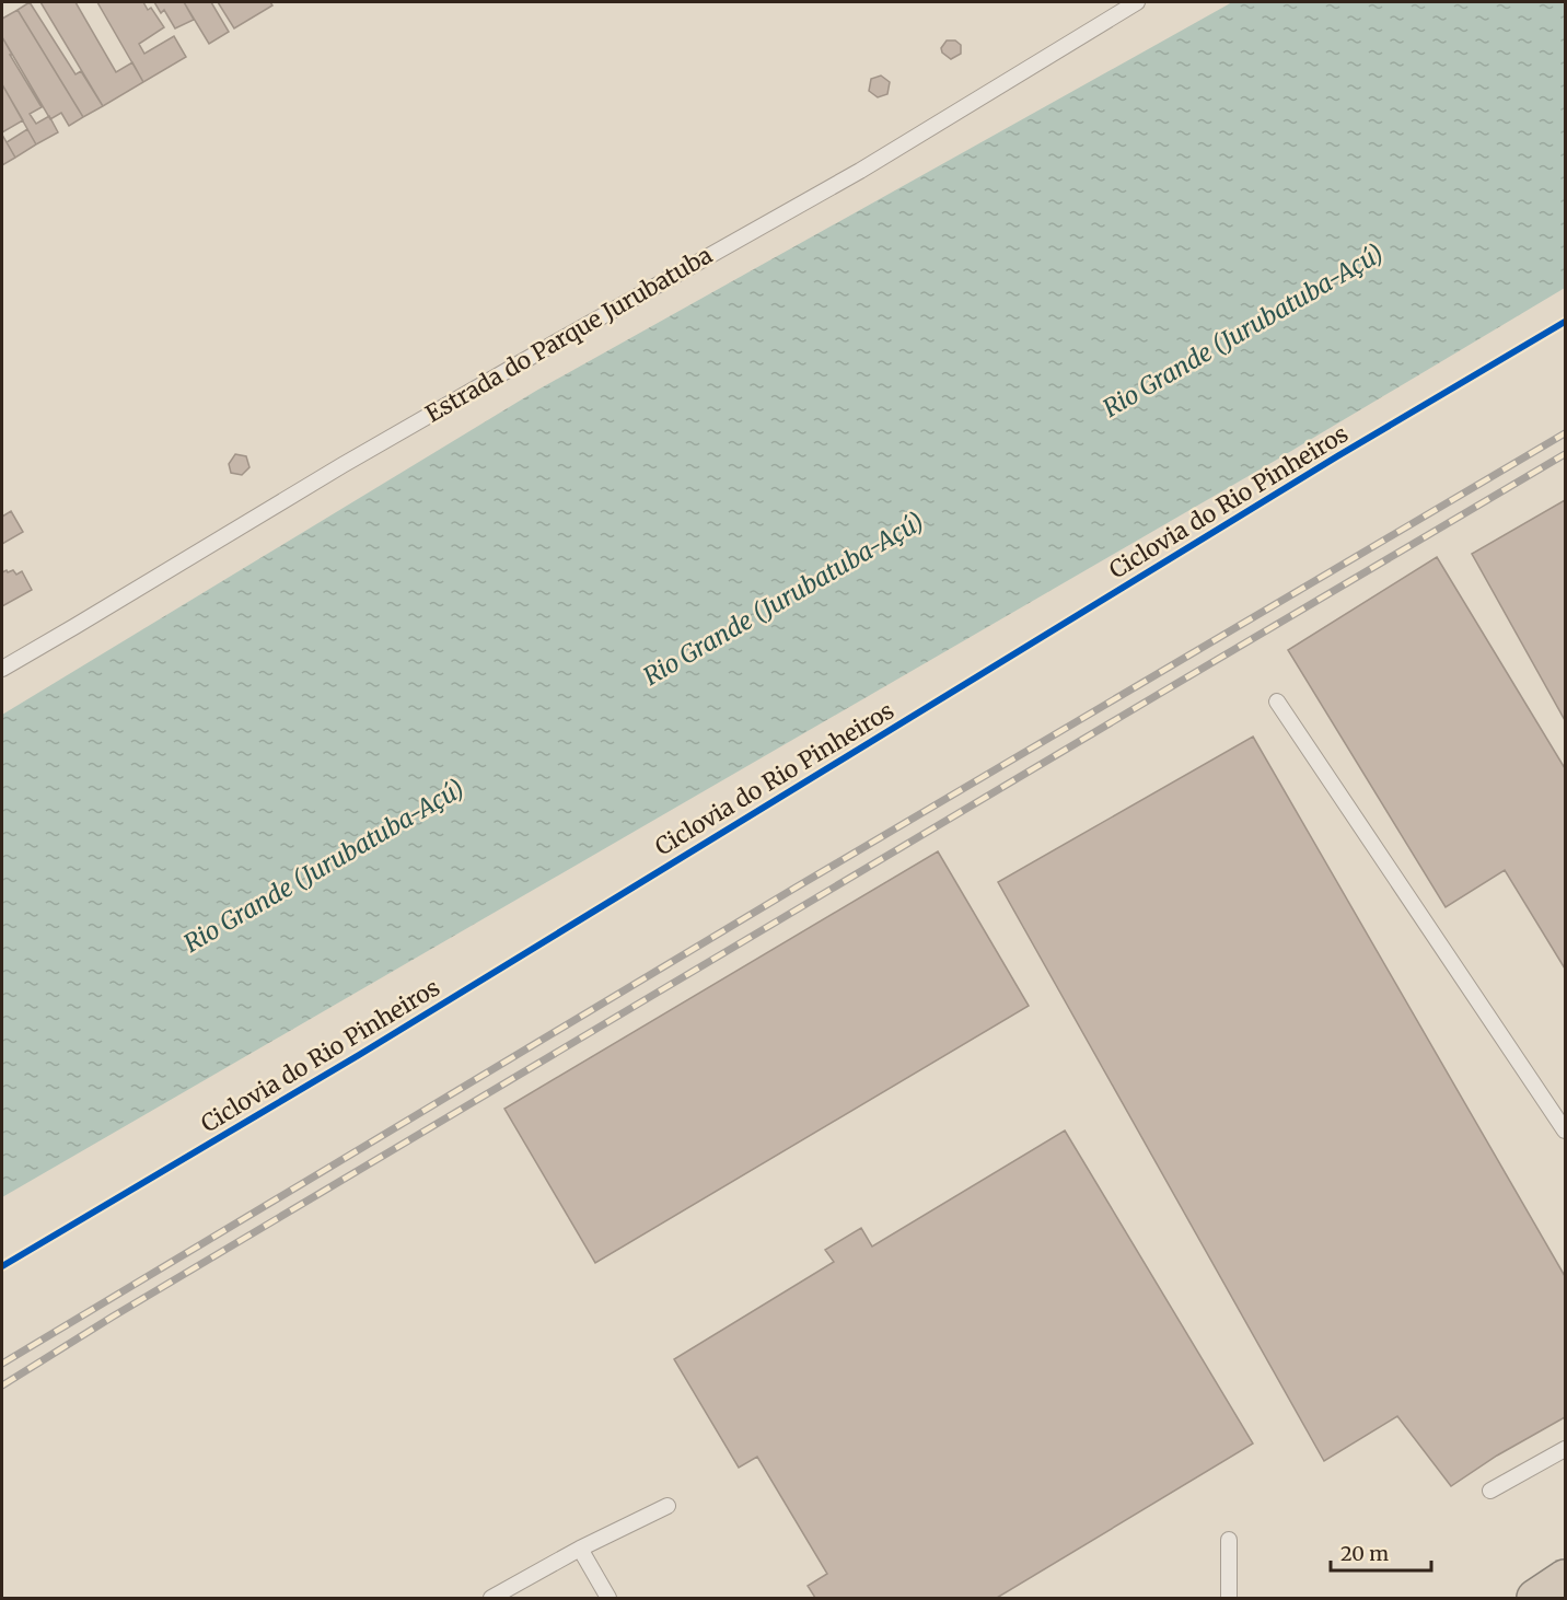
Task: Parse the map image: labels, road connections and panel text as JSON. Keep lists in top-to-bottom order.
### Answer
{
  "streets": {
    "lane": ["Estrada do Parque Jurubatuba"],
    "cycle path": ["Ciclovia do Rio Pinheiros"]
  },
  "water": ["Rio Grande (Jurubatuba-Açú)"],
  "scale_bar": "20 m"
}
